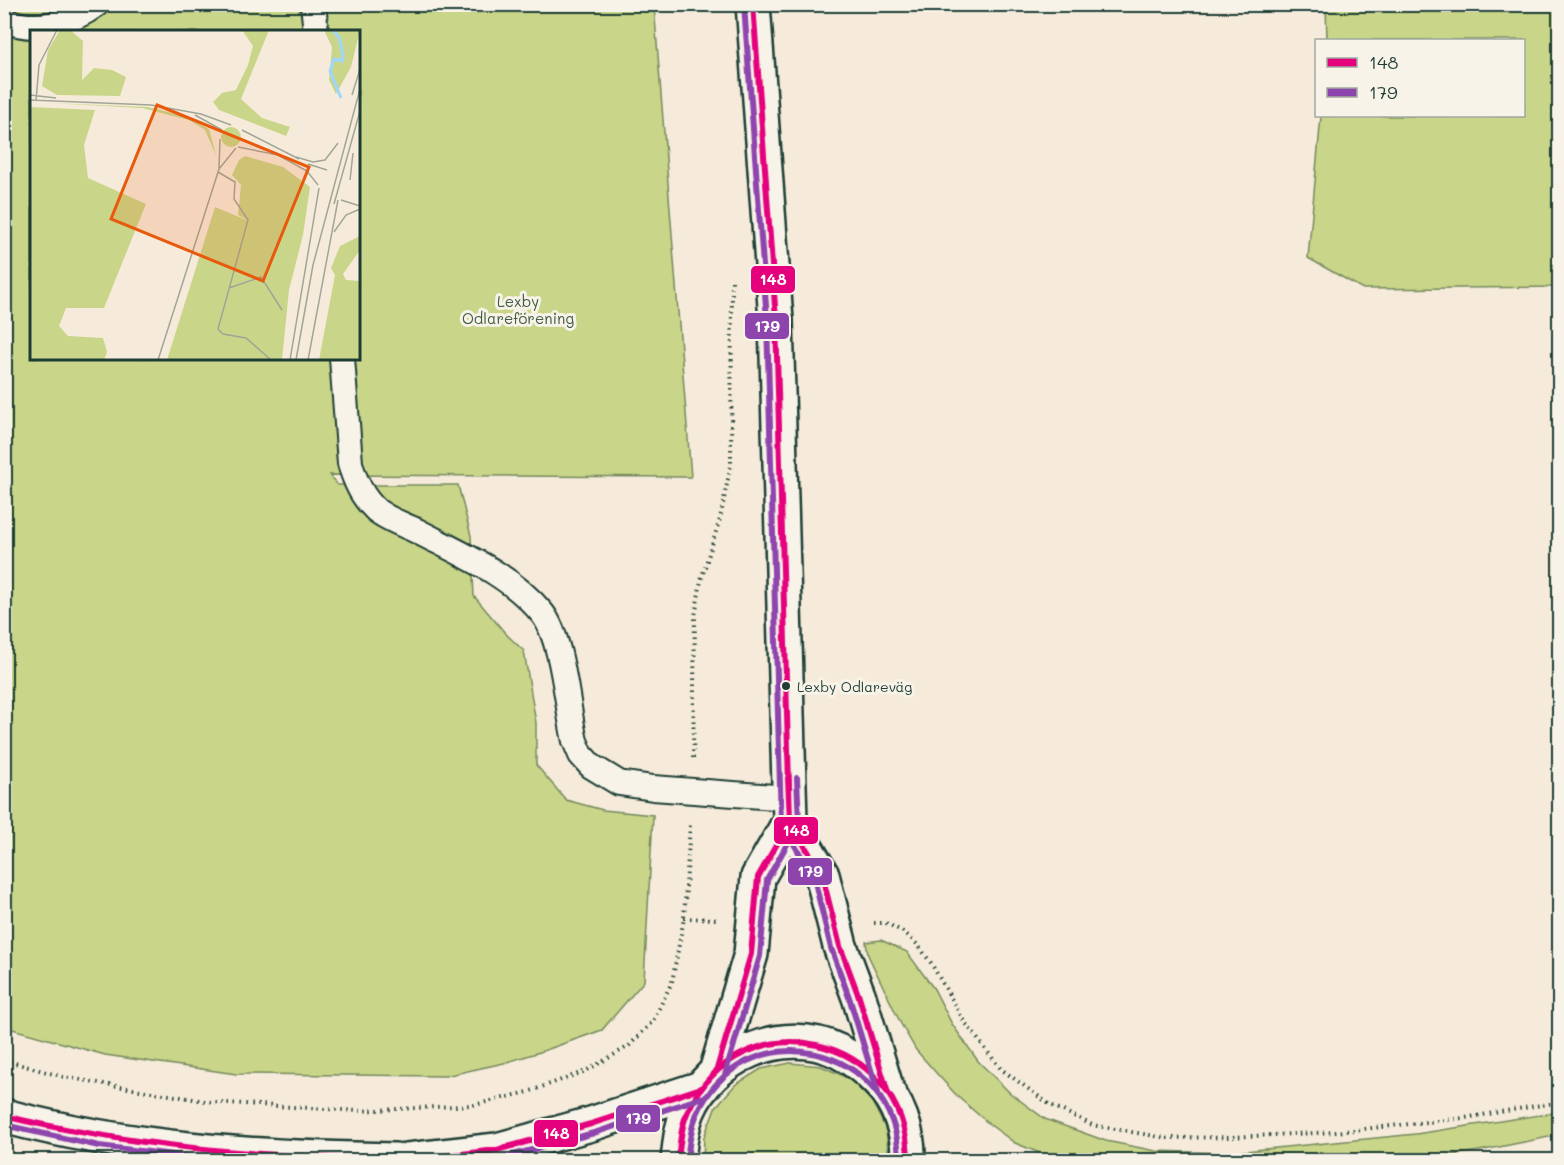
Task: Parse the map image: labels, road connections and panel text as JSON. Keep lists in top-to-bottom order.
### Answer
{
  "parks": ["Lexby Odlareförening"],
  "places": ["Lexby Odlareväg"],
  "lines": ["transit line 148", "transit line 179"],
  "legend": ["148", "179"]
}
